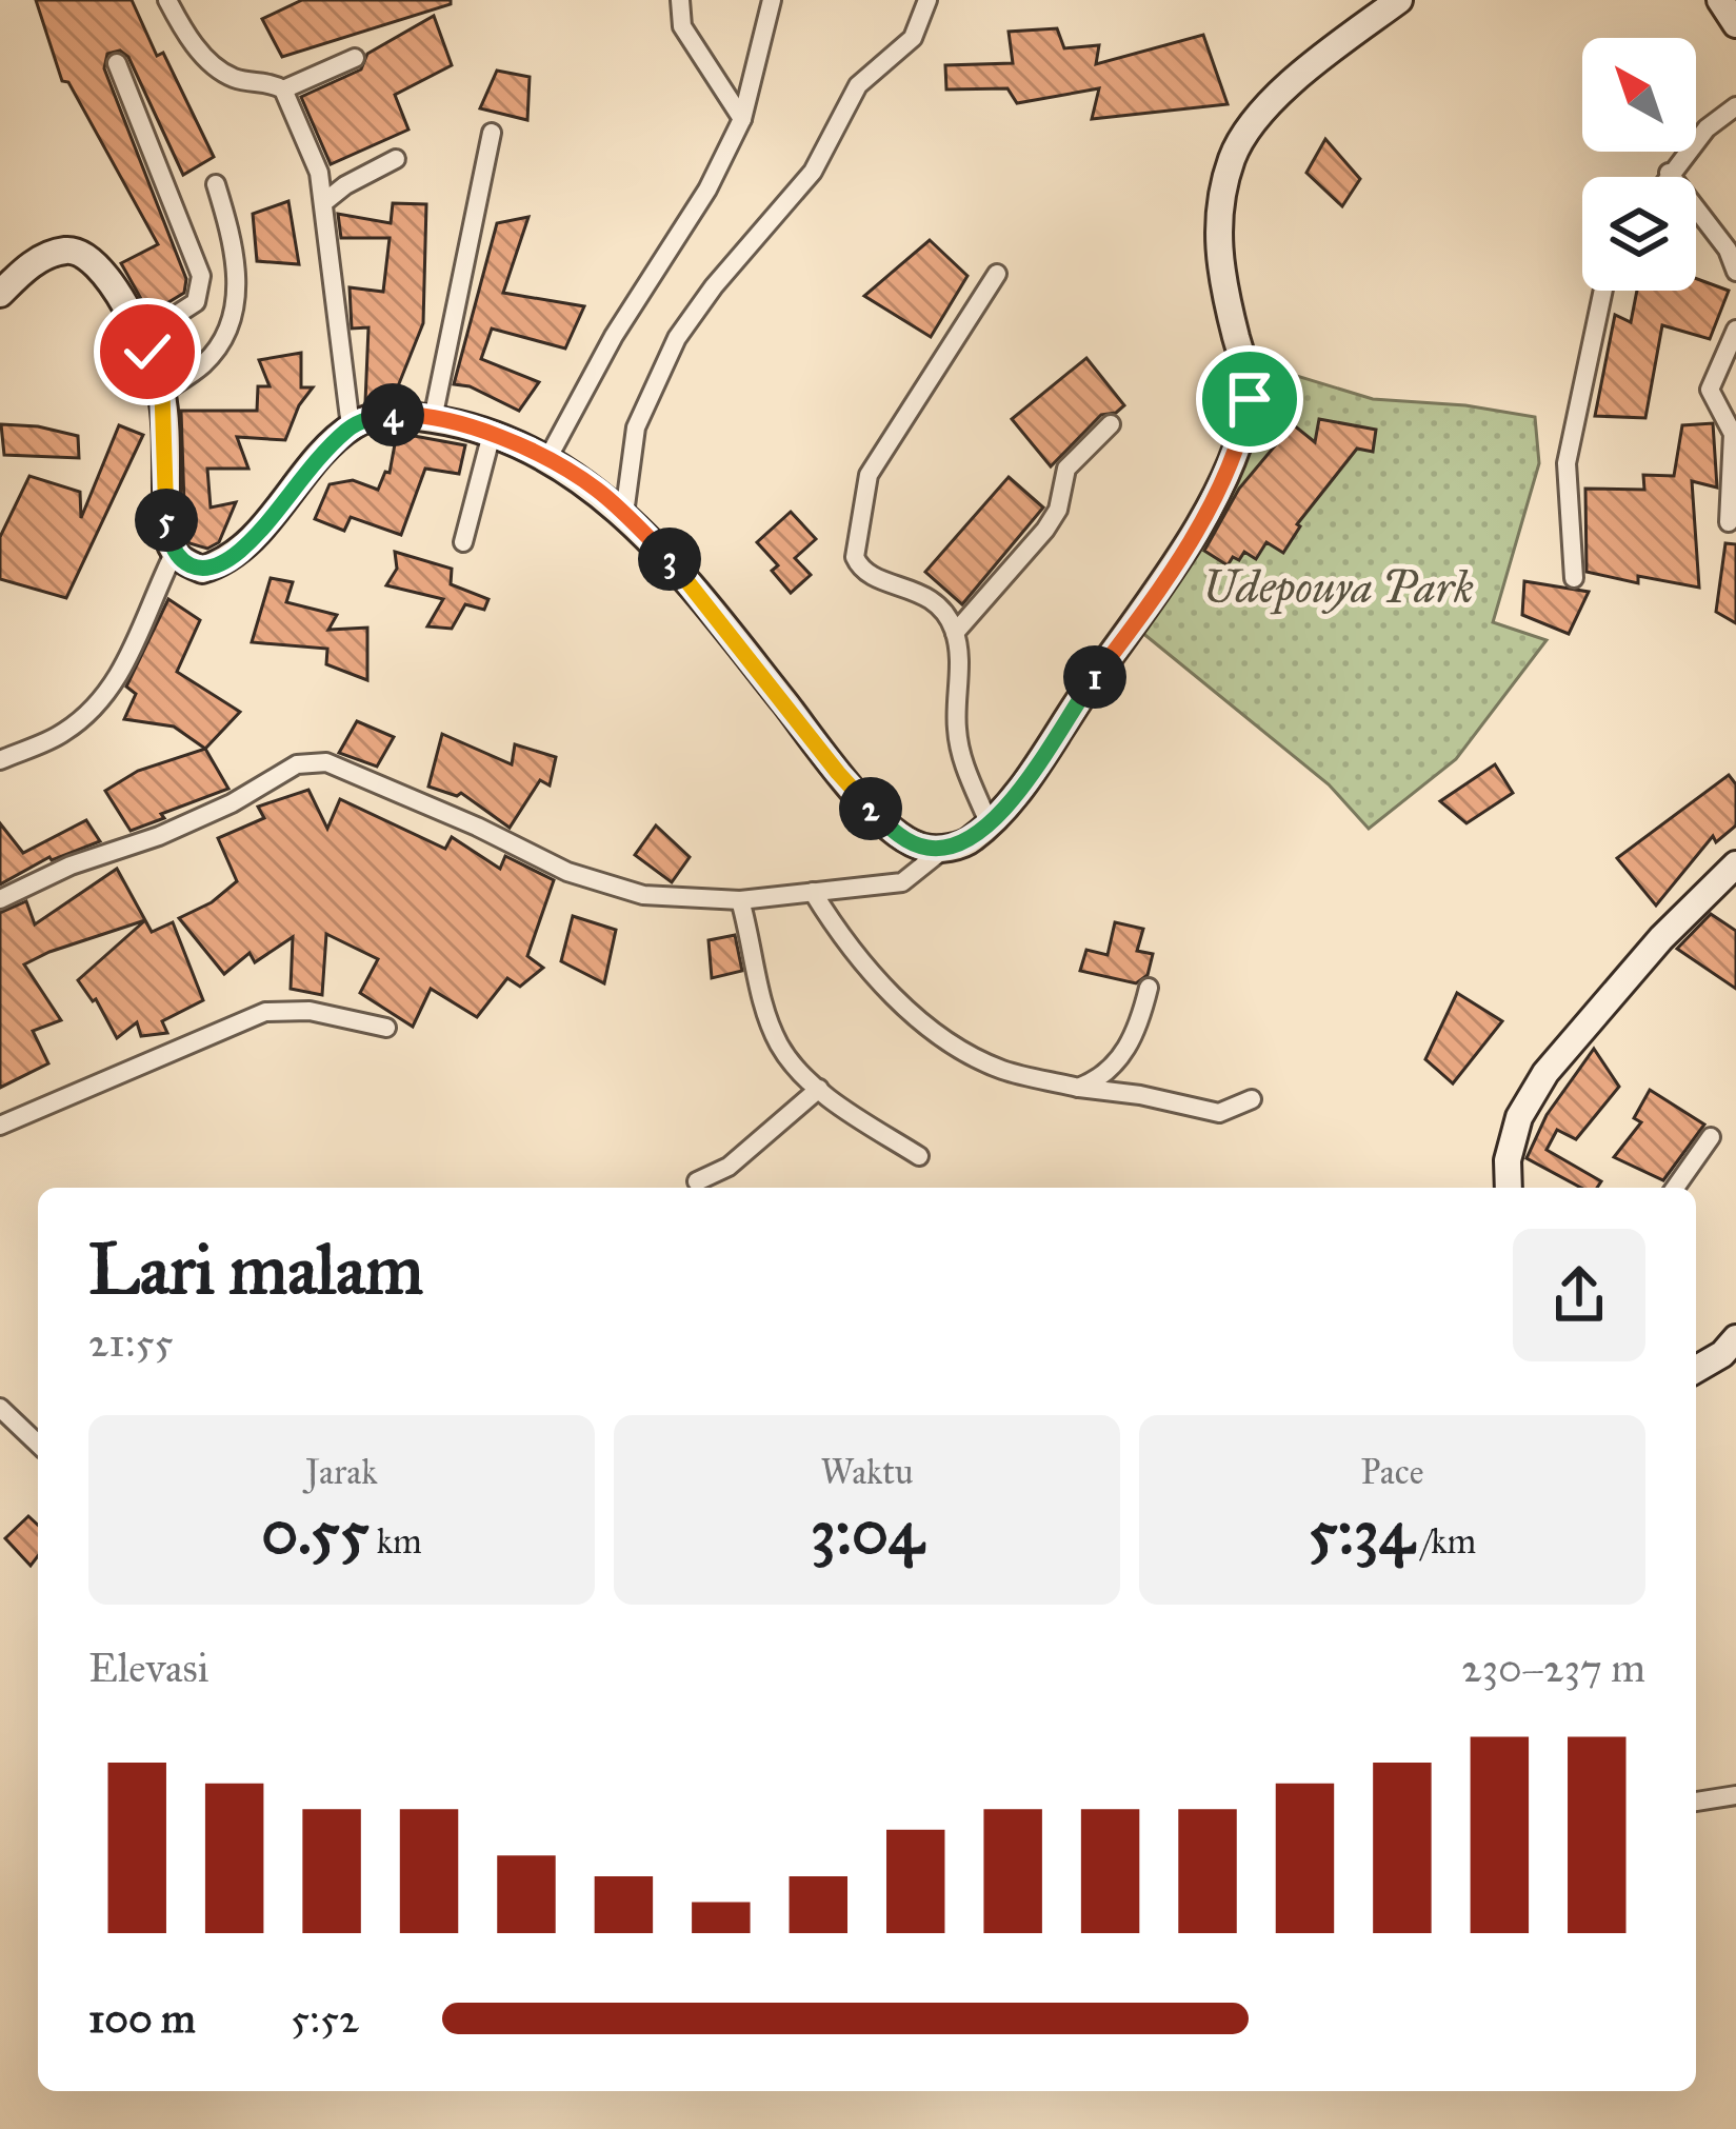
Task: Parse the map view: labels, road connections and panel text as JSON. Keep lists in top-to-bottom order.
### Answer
{
  "parks": ["Udepouya Park"],
  "north": "top left",
  "page": {
    "pins": [
      "4",
      "5",
      "3",
      "1",
      "2"
    ],
    "heading": ["Lari malam", "21:55"],
    "stats": [
      ["Jarak", "0.55 km"],
      ["Waktu", "3:04"],
      ["Pace", "5:34 /km"]
    ],
    "chart": ["Elevasi", "230–237 m"],
    "list": [
      {
        "name": "100 m",
        "note": "5:52"
      }
    ]
  }
}
